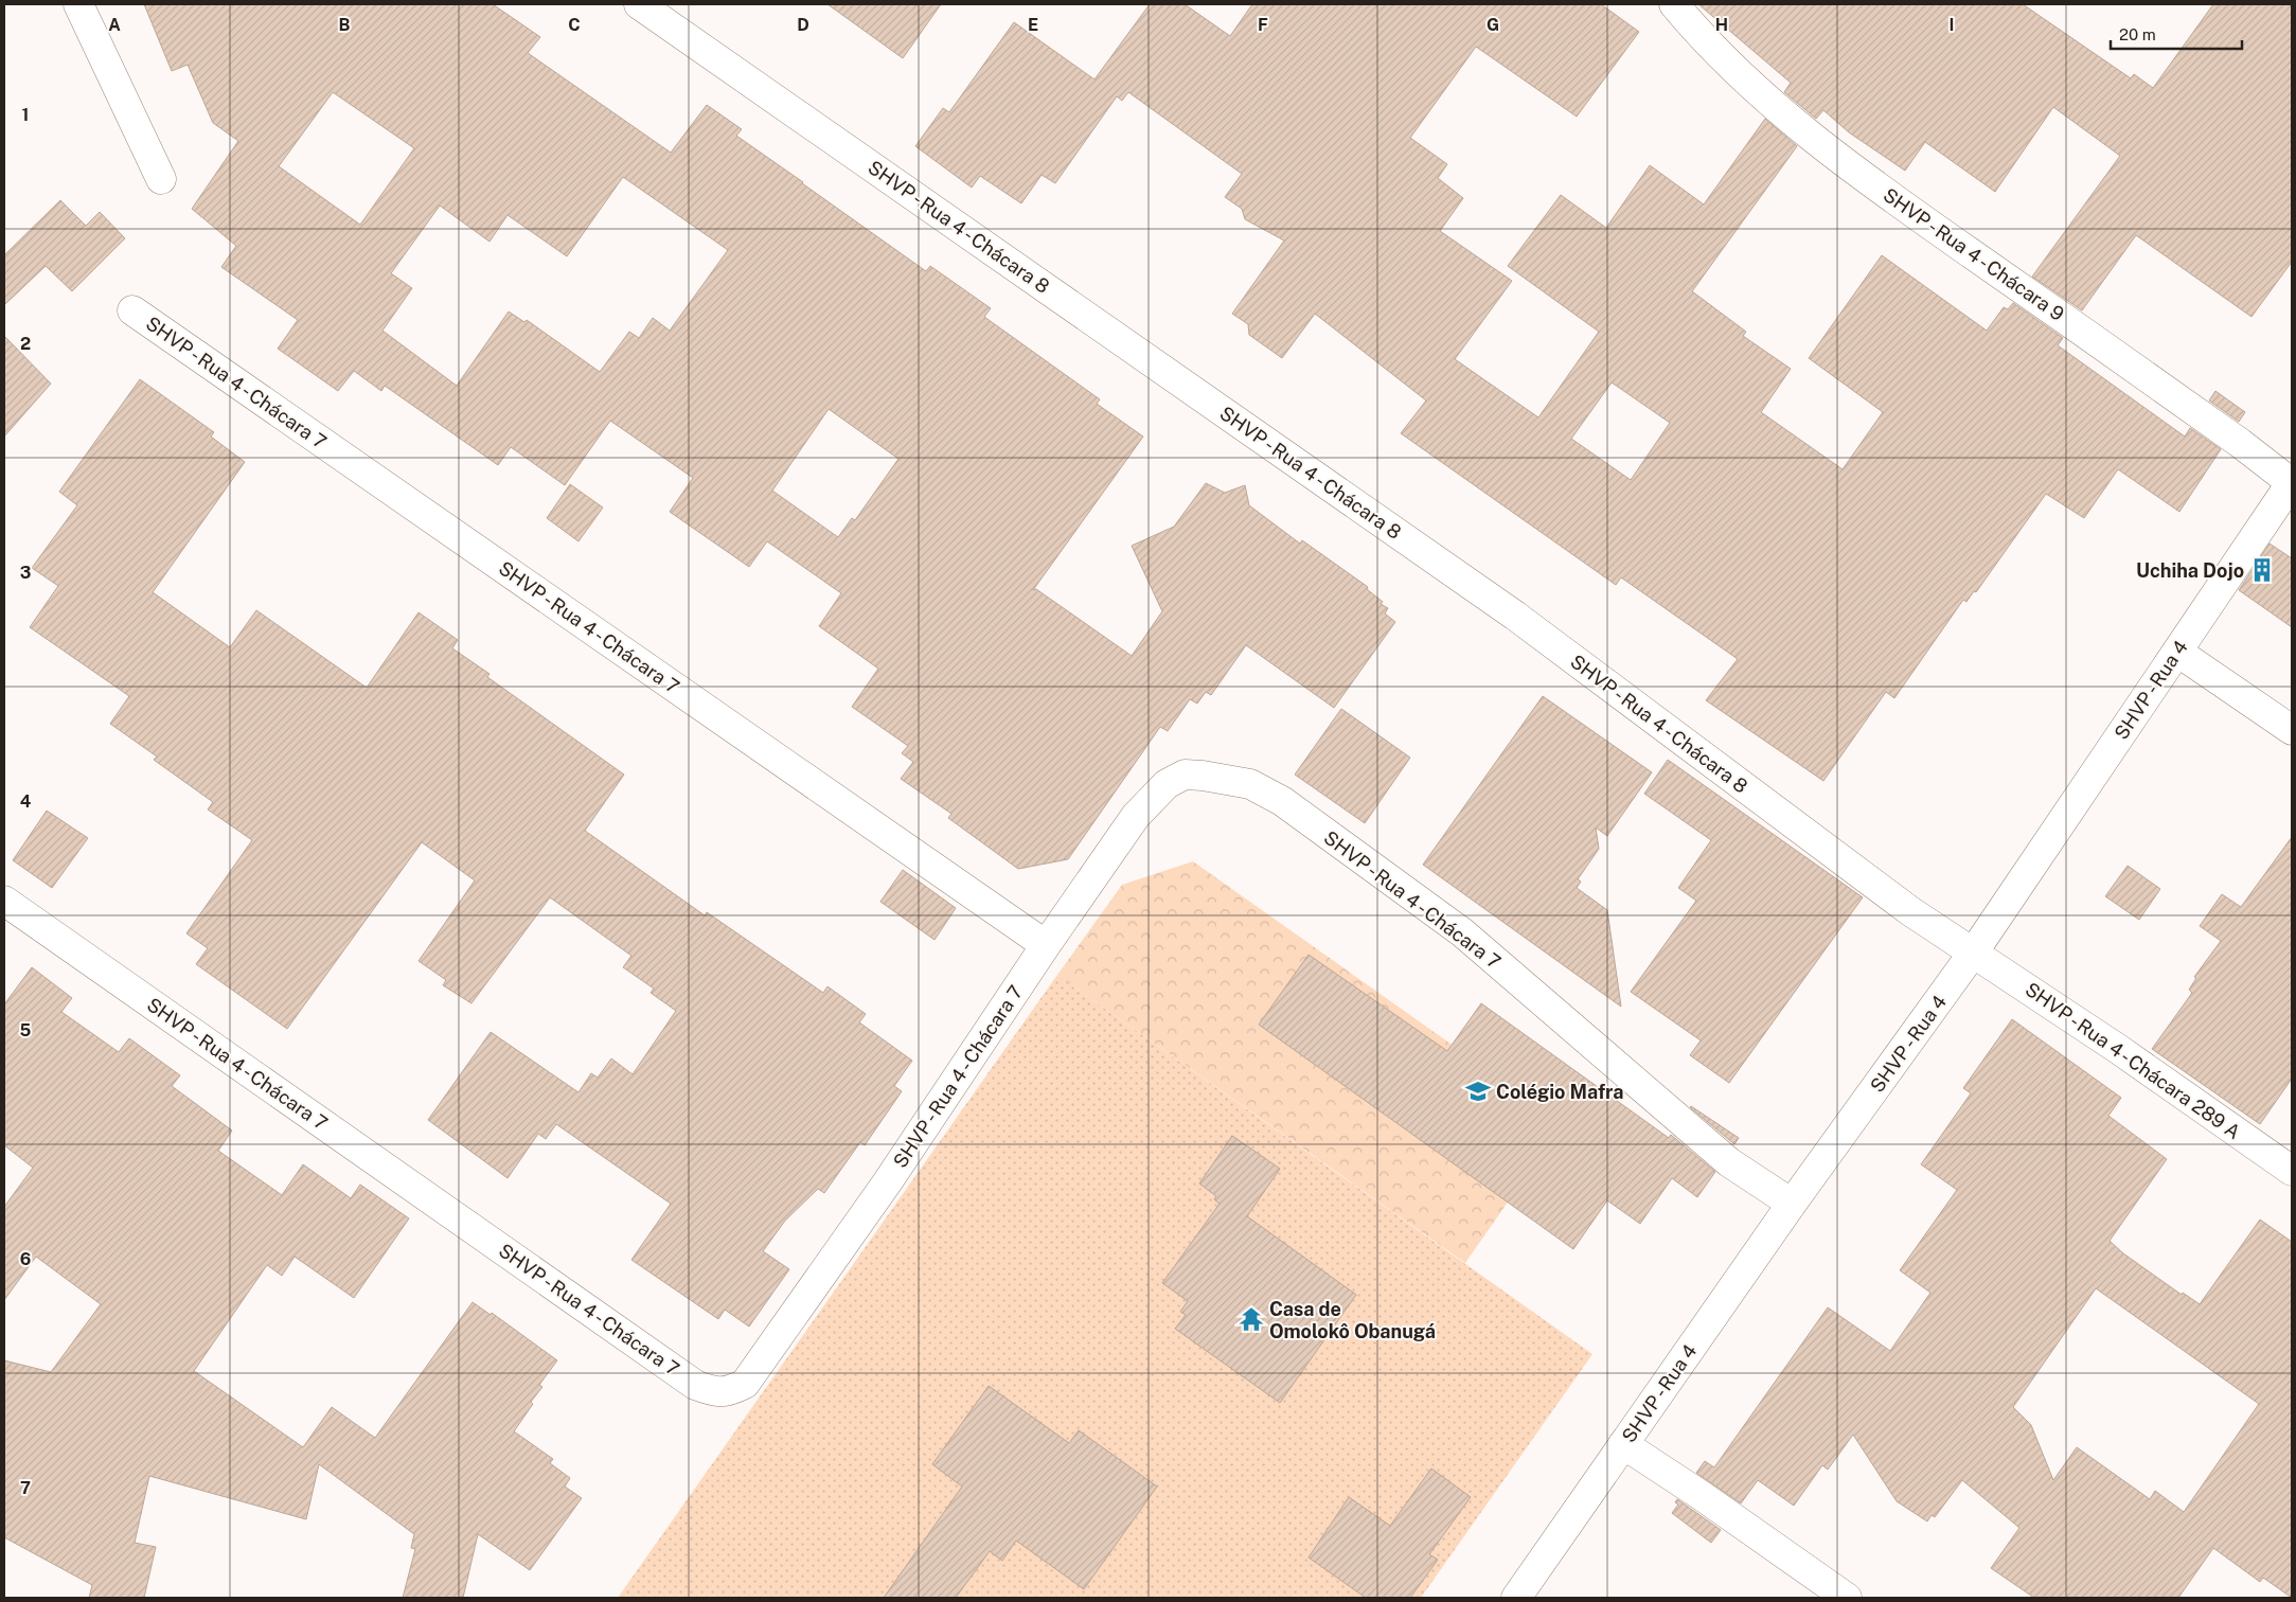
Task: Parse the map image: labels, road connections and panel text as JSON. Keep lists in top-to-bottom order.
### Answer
{
  "streets": {
    "street": [
      "SHVP - Rua 4 - Chácara 8",
      "SHVP - Rua 4 - Chácara 9",
      "SHVP - Rua 4 - Chácara 7",
      "SHVP - Rua 4",
      "SHVP - Rua 4 - Chácara 289 A"
    ]
  },
  "crossings": [
    ["SHVP - Rua 4 - Chácara 8", "SHVP - Rua 4"],
    ["SHVP - Rua 4 - Chácara 8", "SHVP - Rua 4 - Chácara 289 A"],
    ["SHVP - Rua 4 - Chácara 9", "SHVP - Rua 4"],
    ["SHVP - Rua 4 - Chácara 7", "SHVP - Rua 4"],
    ["SHVP - Rua 4", "SHVP - Rua 4 - Chácara 289 A"]
  ],
  "places": {
    "building": ["Uchiha Dojo"],
    "school or university": ["Colégio Mafra"],
    "temple": ["Casa de Omolokô Obanugá"]
  },
  "scale_bar": "20 m",
  "grid": {
    "columns": [
      "A",
      "B",
      "C",
      "D",
      "E",
      "F",
      "G",
      "H",
      "I"
    ],
    "rows": [
      "1",
      "2",
      "3",
      "4",
      "5",
      "6",
      "7"
    ]
  }
}
